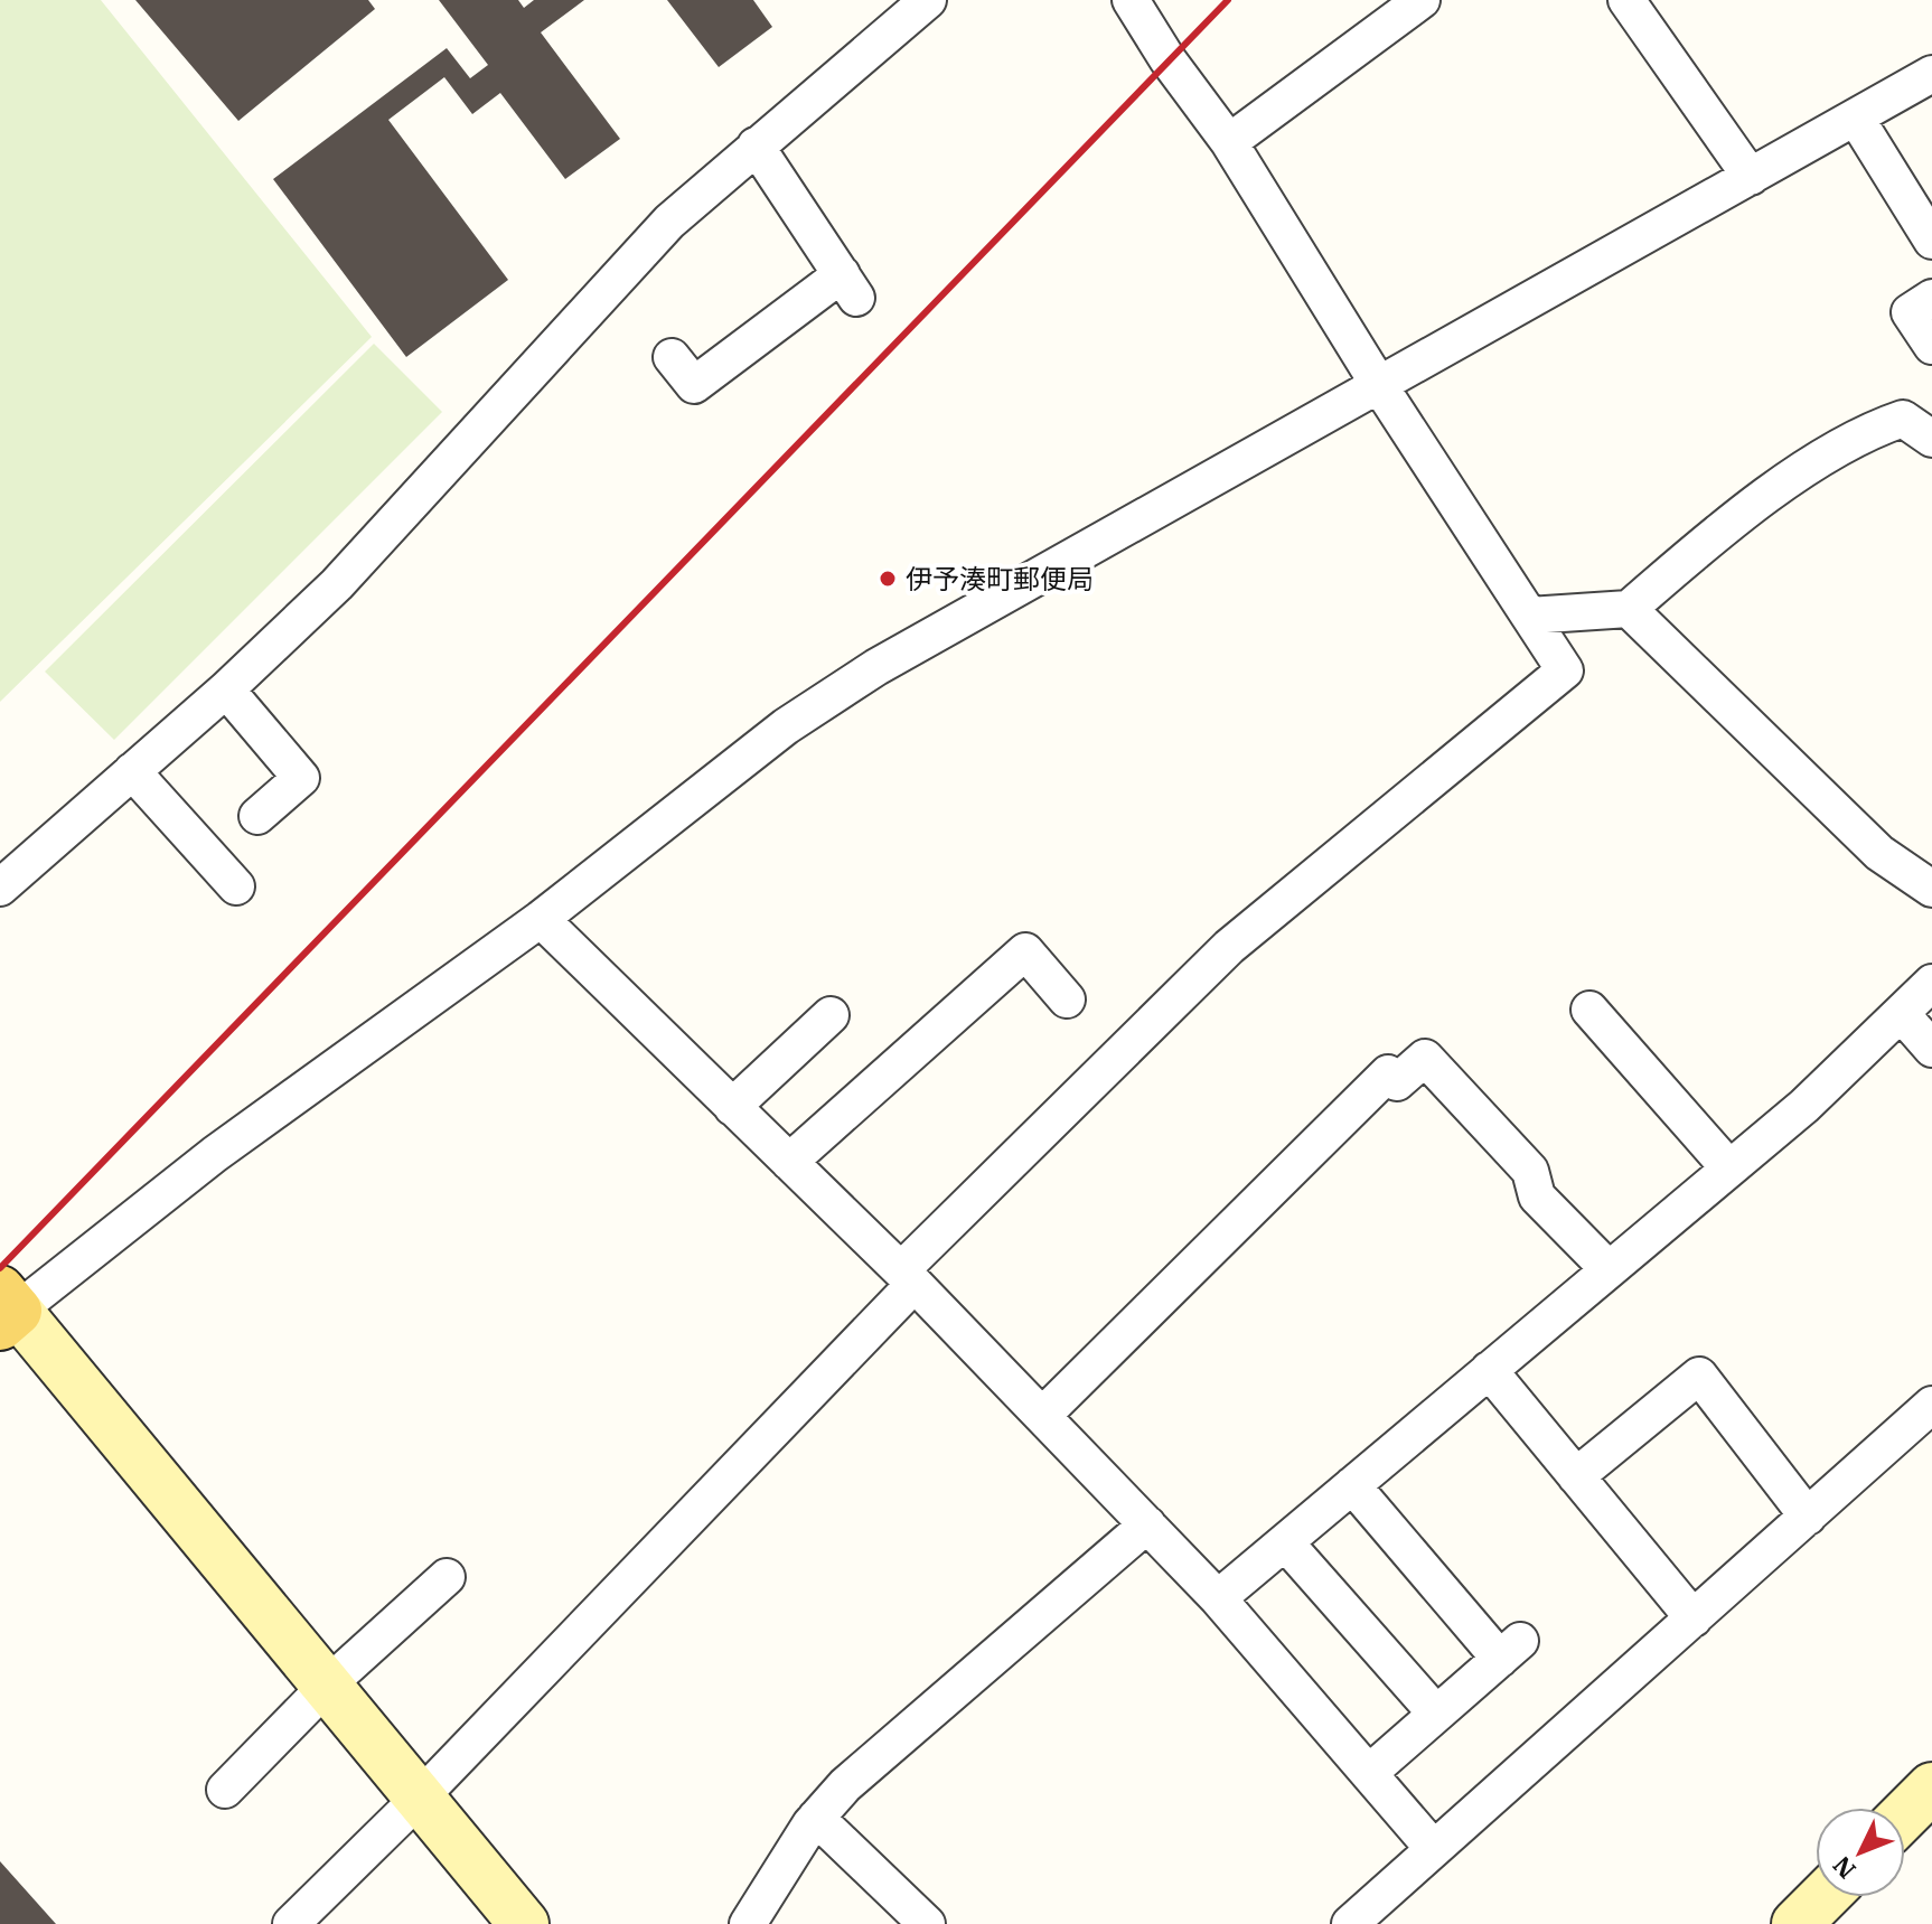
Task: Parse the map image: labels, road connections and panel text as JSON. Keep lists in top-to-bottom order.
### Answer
{
  "places": ["伊予湊町郵便局"],
  "north": "bottom left"
}
